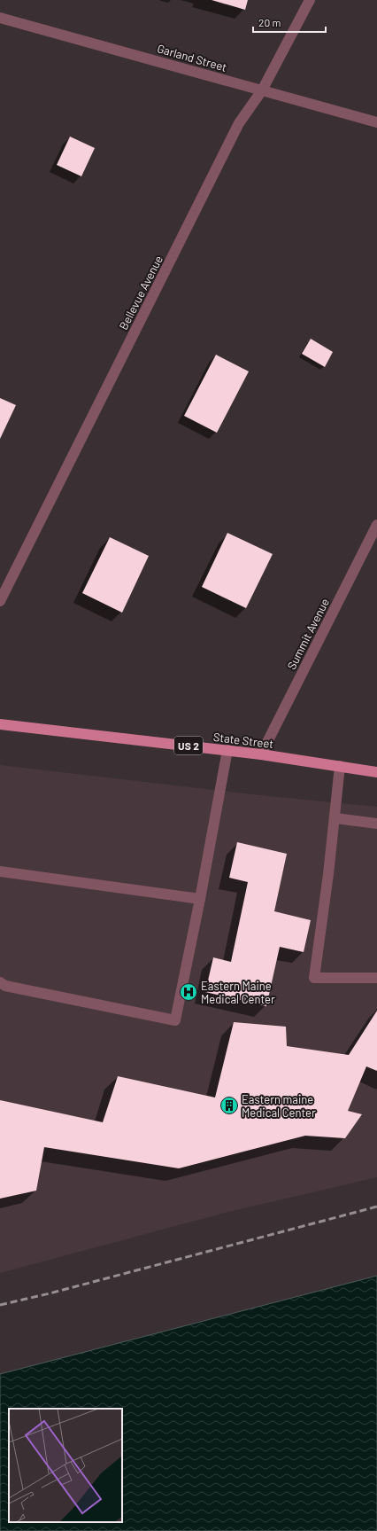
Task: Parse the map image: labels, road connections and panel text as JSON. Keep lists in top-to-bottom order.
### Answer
{
  "streets": {
    "main road": ["State Street", "US 2"],
    "street": ["Garland Street", "Bellevue Avenue", "Summit Avenue"]
  },
  "crossings": [
    ["Garland Street", "Bellevue Avenue"],
    ["Summit Avenue", "State Street"]
  ],
  "places": {
    "hospital": ["Eastern Maine Medical Center"],
    "building": ["Eastern maine Medical Center"]
  },
  "scale_bar": "20 m"
}
